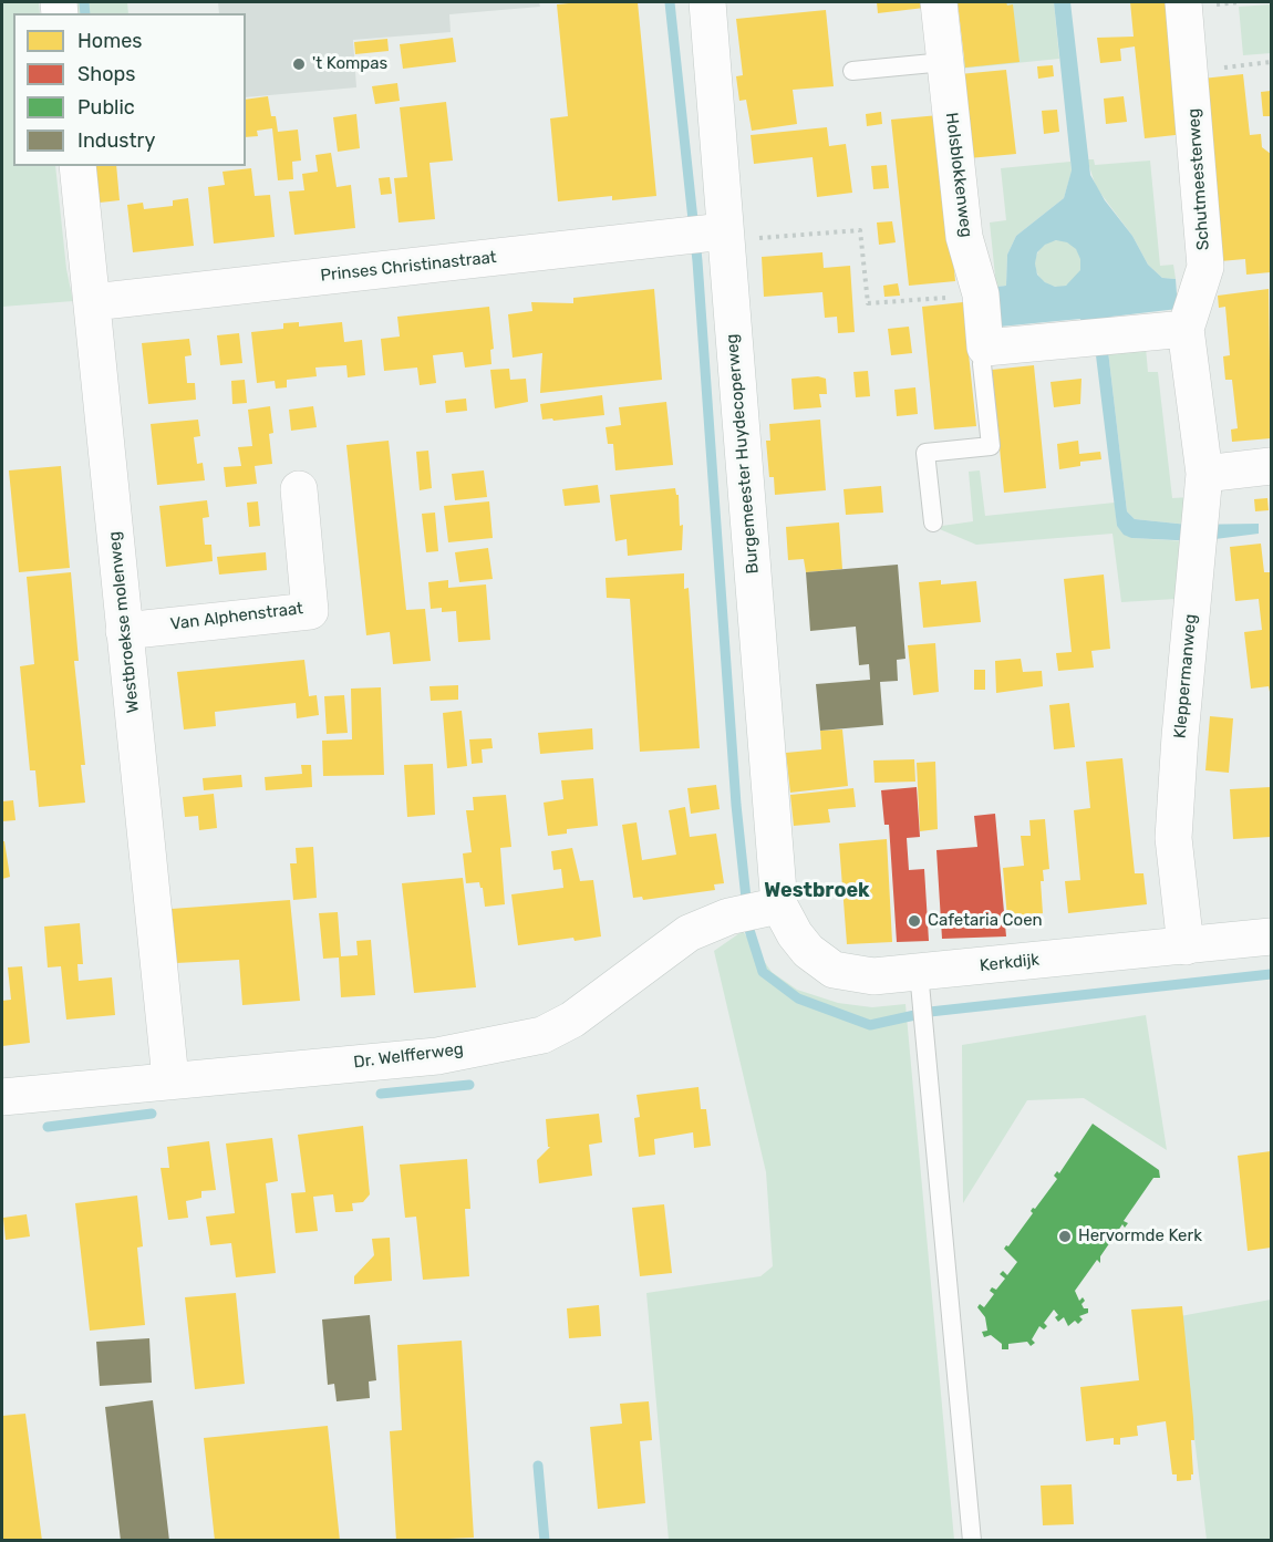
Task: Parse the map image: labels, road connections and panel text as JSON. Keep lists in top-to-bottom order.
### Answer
{
  "streets": {
    "street": [
      "Holsblokkenweg",
      "Schutmeesterweg",
      "Prinses Christinastraat",
      "Burgemeester Huydecoperweg",
      "Van Alphenstraat",
      "Westbroekse molenweg",
      "Kleppermanweg",
      "Kerkdijk",
      "Dr. Welfferweg"
    ]
  },
  "crossings": [
    ["Schutmeesterweg", "Kleppermanweg"],
    ["Prinses Christinastraat", "Burgemeester Huydecoperweg"],
    ["Prinses Christinastraat", "Westbroekse molenweg"],
    ["Burgemeester Huydecoperweg", "Kerkdijk"],
    ["Burgemeester Huydecoperweg", "Dr. Welfferweg"],
    ["Van Alphenstraat", "Westbroekse molenweg"],
    ["Westbroekse molenweg", "Dr. Welfferweg"],
    ["Kleppermanweg", "Kerkdijk"],
    ["Kerkdijk", "Dr. Welfferweg"]
  ],
  "districts": ["Westbroek"],
  "places": ["'t Kompas", "Cafetaria Coen", "Hervormde Kerk"],
  "legend": [
    "Homes",
    "Shops",
    "Public",
    "Industry"
  ]
}
